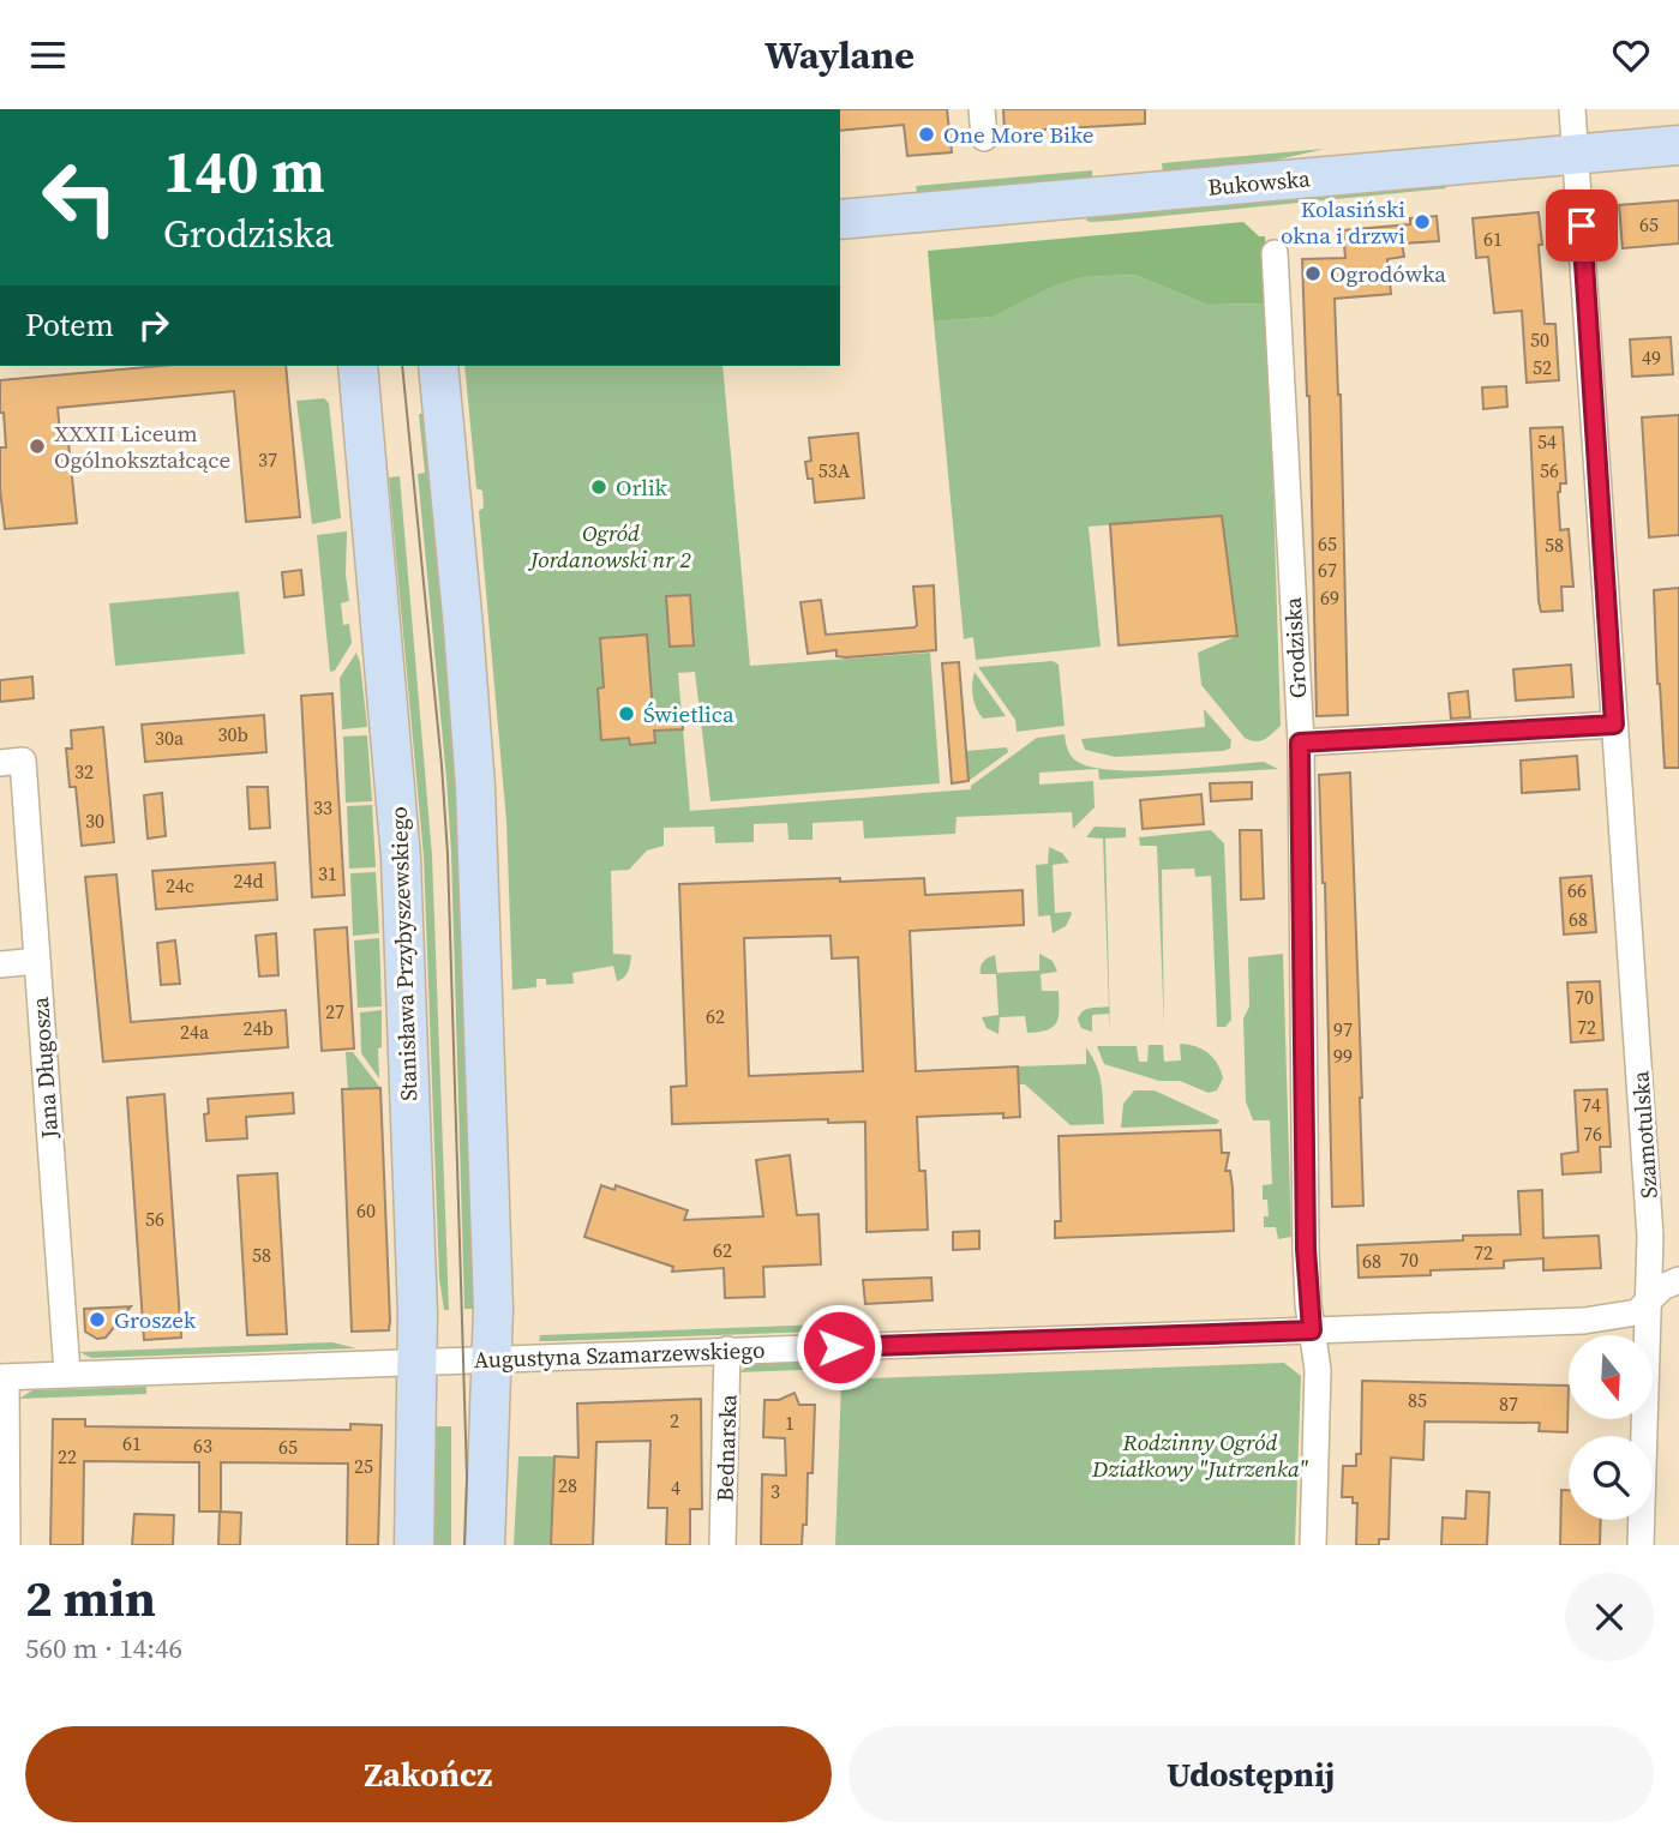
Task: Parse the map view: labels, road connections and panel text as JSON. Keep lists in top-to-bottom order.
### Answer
{
  "streets": {
    "main road": ["Bukowska", "Stanisława Przybyszewskiego"],
    "street": [
      "Grodziska",
      "Jana Długosza",
      "Szamotulska",
      "Augustyna Szamarzewskiego",
      "Bednarska"
    ]
  },
  "crossings": [
    ["Bukowska", "Szamotulska"],
    ["Grodziska", "Augustyna Szamarzewskiego"],
    ["Stanisława Przybyszewskiego", "Augustyna Szamarzewskiego"],
    ["Jana Długosza", "Augustyna Szamarzewskiego"],
    ["Szamotulska", "Augustyna Szamarzewskiego"],
    ["Augustyna Szamarzewskiego", "Bednarska"]
  ],
  "parks": ["Ogród Jordanowski nr 2", "Rodzinny Ogród Działkowy \"Jutrzenka\""],
  "places": [
    "One More Bike",
    "Kolasiński okna i drzwi",
    "Ogrodówka",
    "XXXII Liceum Ogólnokształcące",
    "Orlik",
    "Świetlica",
    "Groszek"
  ],
  "house_numbers": [
    "65",
    "61",
    "50",
    "49",
    "52",
    "54",
    "37",
    "53A",
    "56",
    "65",
    "58",
    "67",
    "69",
    "30b",
    "30a",
    "32",
    "33",
    "30",
    "31",
    "24d",
    "24c",
    "66",
    "68",
    "70",
    "27",
    "62",
    "72",
    "24b",
    "97",
    "24a",
    "99",
    "74",
    "76",
    "60",
    "56",
    "62",
    "72",
    "58",
    "70",
    "68",
    "85",
    "87",
    "2",
    "1",
    "61",
    "63",
    "65",
    "22",
    "25",
    "28",
    "4",
    "3"
  ],
  "north": "bottom",
  "page": {
    "header": "Waylane",
    "turn": ["140 m", "Grodziska"],
    "then": "Potem",
    "heading": ["2 min", "560 m · 14:46"],
    "buttons": ["Zakończ", "Udostępnij"]
  }
}
